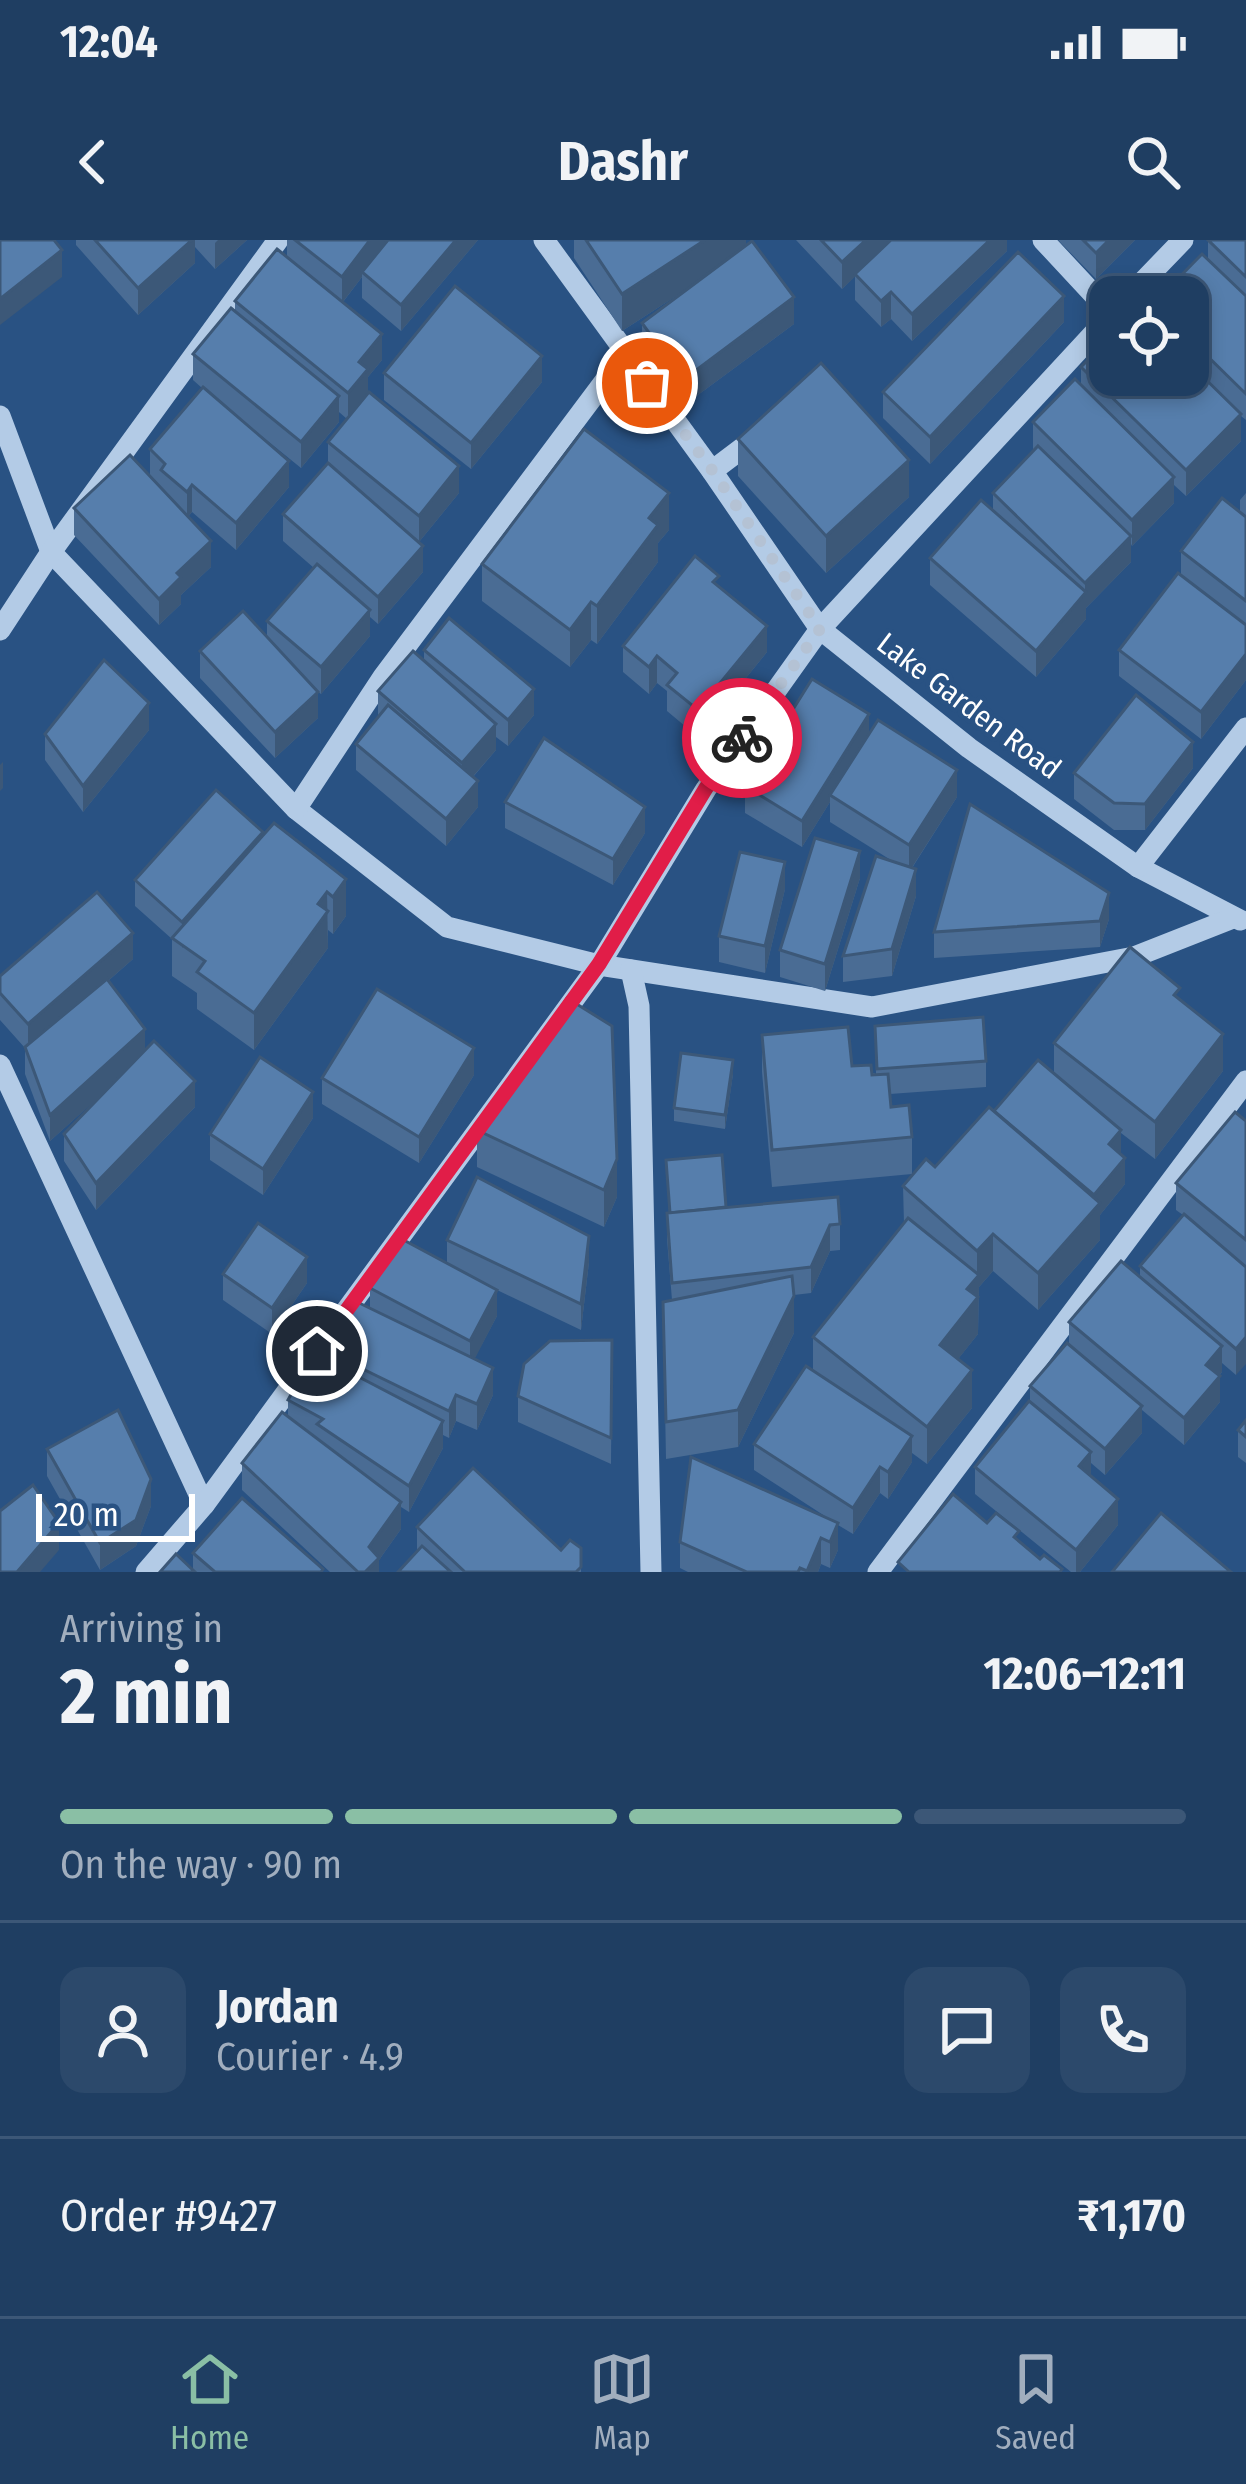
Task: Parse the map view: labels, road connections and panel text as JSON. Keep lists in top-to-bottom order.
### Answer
{
  "streets": {
    "street": ["Lake Garden Road"]
  },
  "scale_bar": "20 m",
  "page": {
    "status": "12:04",
    "header": "Dashr",
    "scale": "20 m",
    "heading": ["2 min", "Arriving in", "12:06–12:11"],
    "panel": [
      "Jordan",
      "Courier · 4.9",
      "Order #9427",
      "₹1,170"
    ],
    "bar": "On the way · 90 m",
    "tabs": ["Home", "Map", "Saved"]
  }
}
